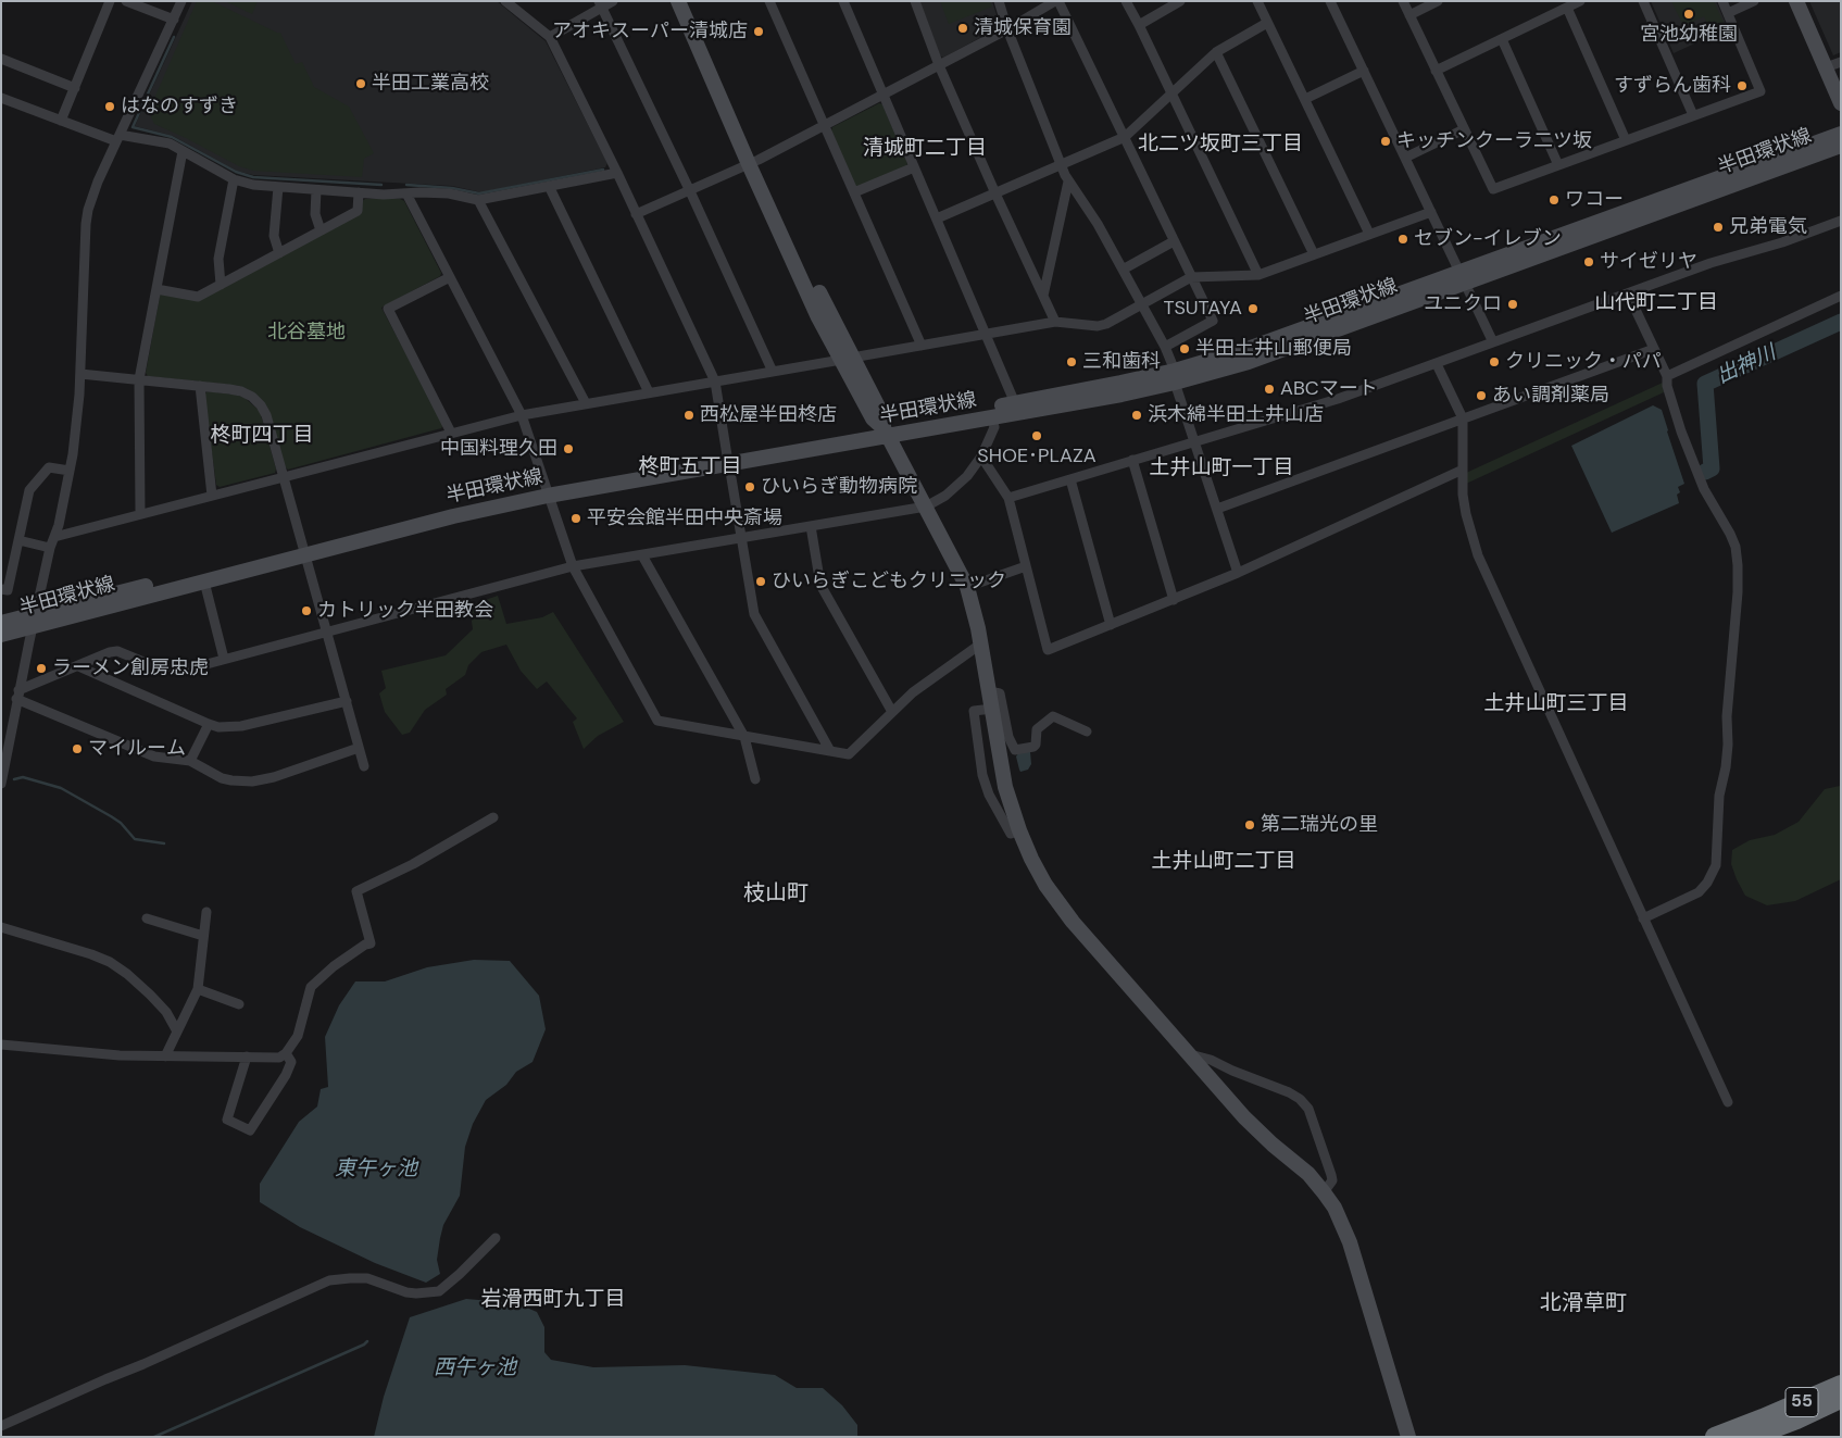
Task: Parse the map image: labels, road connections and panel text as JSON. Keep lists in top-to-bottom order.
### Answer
{
  "streets": {
    "highway": ["55"],
    "main road": ["半田環状線"]
  },
  "districts": [
    "北二ツ坂町三丁目",
    "清城町二丁目",
    "山代町二丁目",
    "柊町四丁目",
    "柊町五丁目",
    "土井山町一丁目",
    "土井山町三丁目",
    "土井山町二丁目",
    "枝山町",
    "岩滑西町九丁目",
    "北滑草町"
  ],
  "water": ["出神川", "東午ヶ池", "西午ヶ池"],
  "parks": ["北谷墓地"],
  "places": [
    "宮池幼稚園",
    "清城保育園",
    "アオキスーパー清城店",
    "半田工業高校",
    "すずらん歯科",
    "はなのすずき",
    "キッチンクーラ二ツ坂",
    "ワコー",
    "兄弟電気",
    "セブン-イレブン",
    "サイゼリヤ",
    "ユニクロ",
    "TSUTAYA",
    "半田土井山郵便局",
    "三和歯科",
    "クリニック・パパ",
    "ABCマート",
    "あい調剤薬局",
    "西松屋半田柊店",
    "浜木綿半田土井山店",
    "SHOE･PLAZA",
    "中国料理久田",
    "ひいらぎ動物病院",
    "平安会館半田中央斎場",
    "ひいらぎこどもクリニック",
    "カトリック半田教会",
    "ラーメン創房忠虎",
    "マイルーム",
    "第二瑞光の里"
  ]
}
